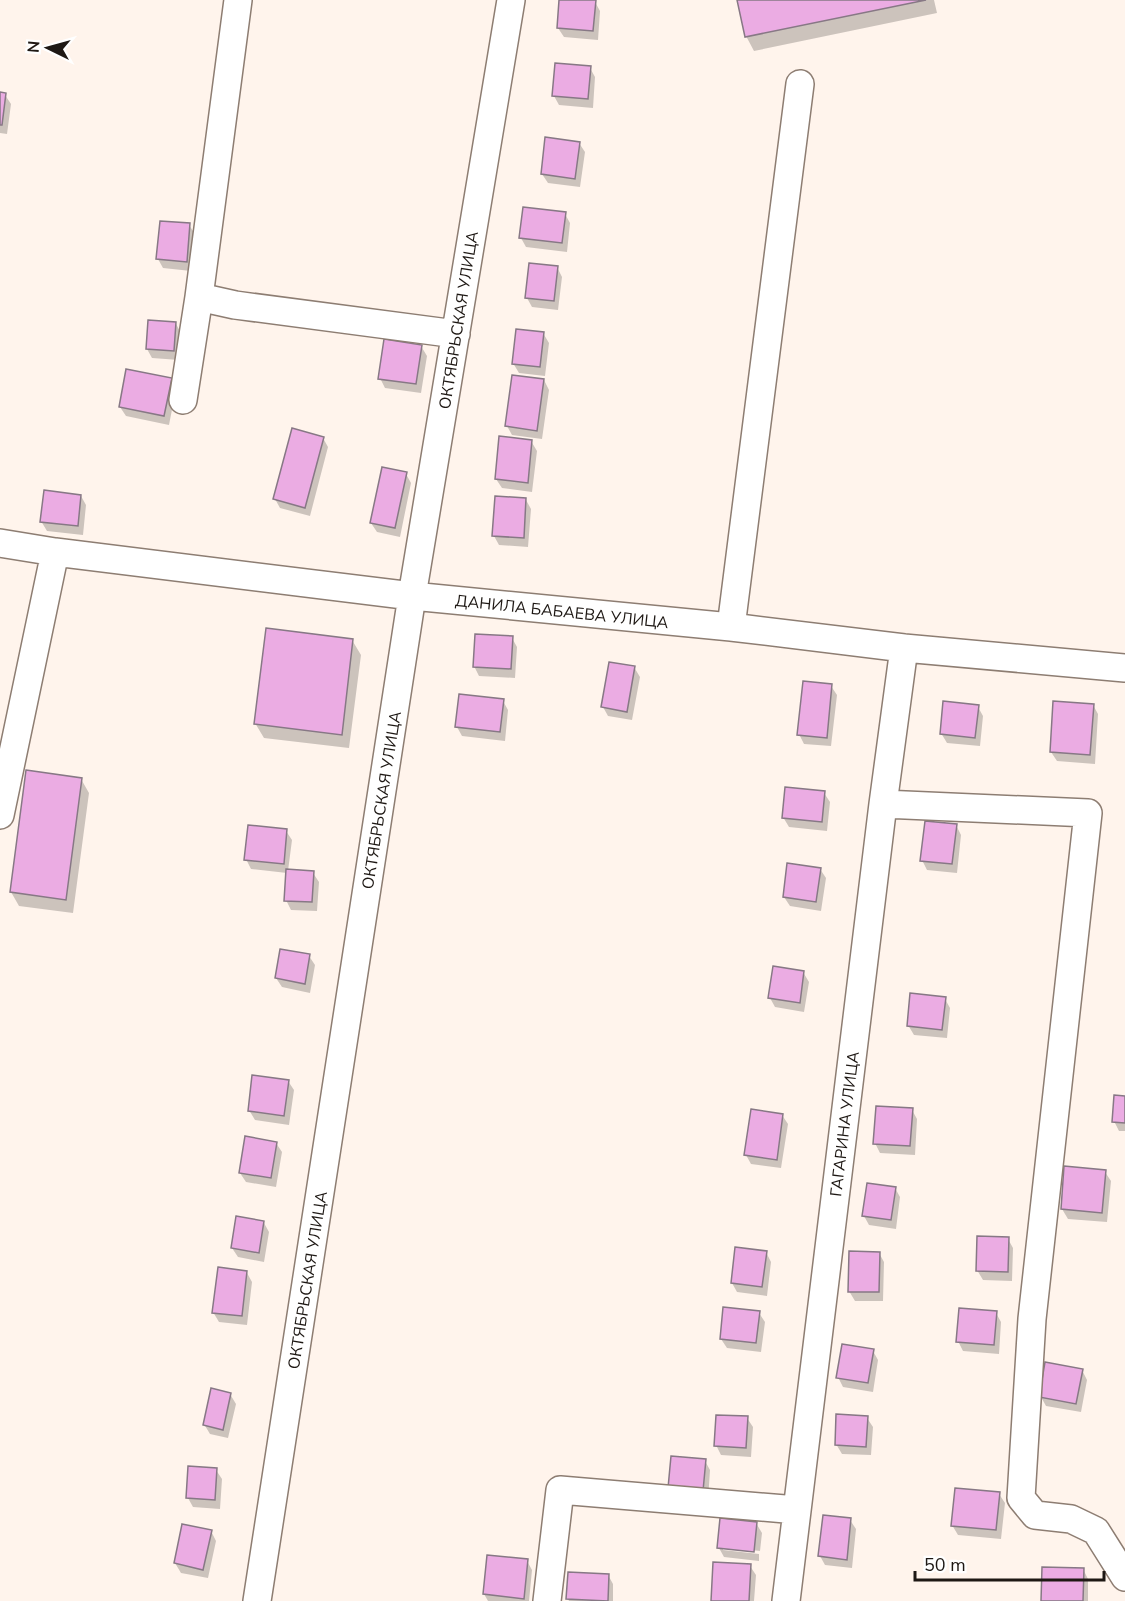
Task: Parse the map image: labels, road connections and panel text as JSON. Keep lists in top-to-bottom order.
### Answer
{
  "streets": {
    "street": ["ОКТЯБРЬСКАЯ УЛИЦА", "ДАНИЛА БАБАЕВА УЛИЦА", "ГАГАРИНА УЛИЦА"]
  },
  "crossings": [
    ["ОКТЯБРЬСКАЯ УЛИЦА", "ДАНИЛА БАБАЕВА УЛИЦА"],
    ["ДАНИЛА БАБАЕВА УЛИЦА", "ГАГАРИНА УЛИЦА"]
  ],
  "scale_bar": "50 m",
  "north": "left"
}
